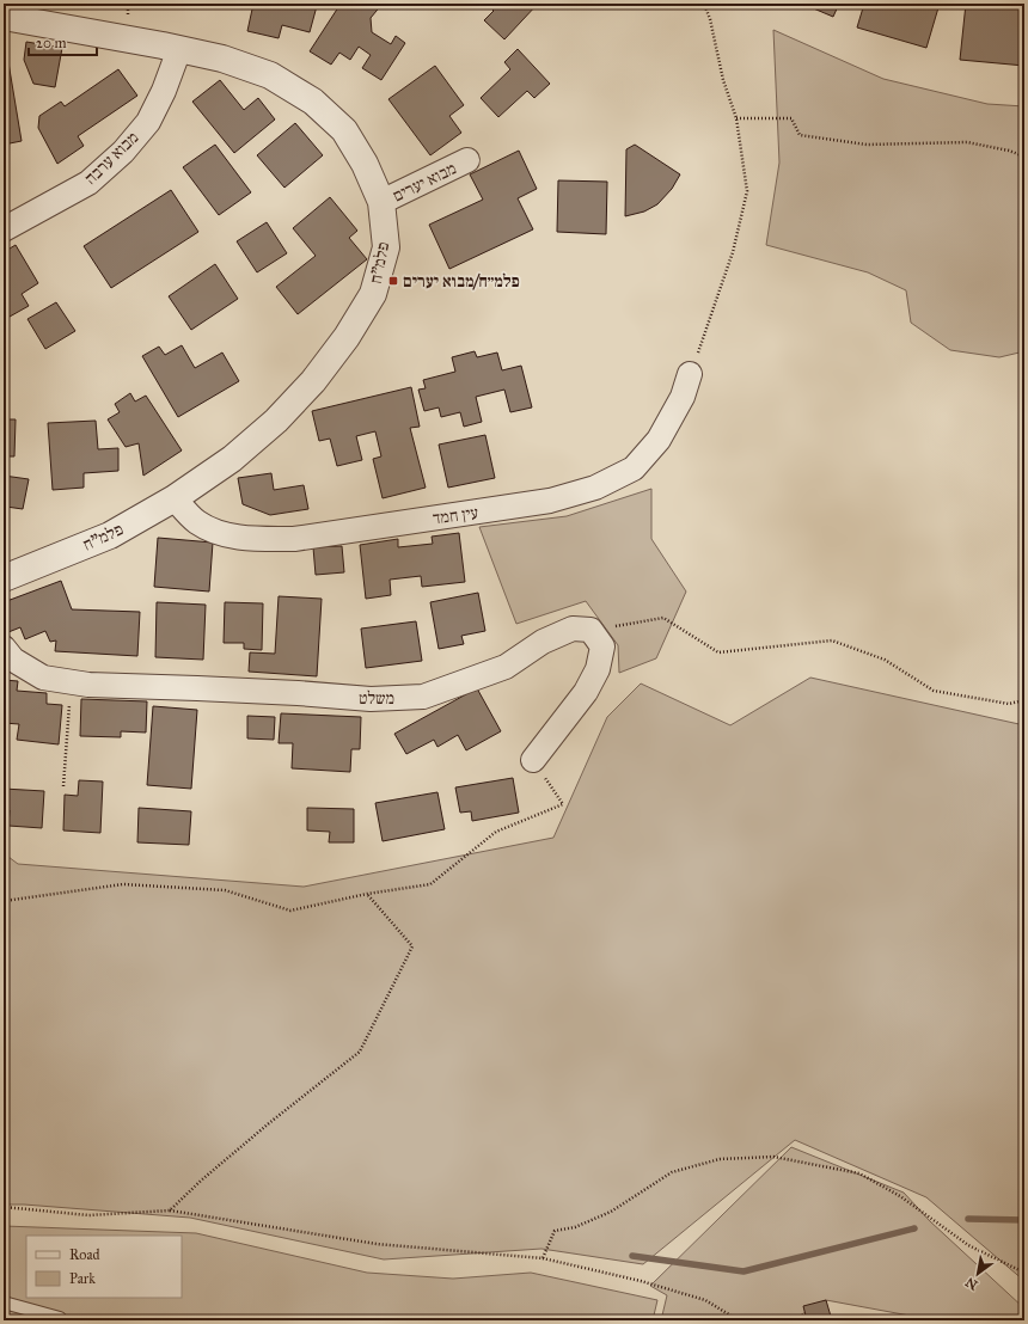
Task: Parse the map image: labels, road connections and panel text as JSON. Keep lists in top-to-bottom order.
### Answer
{
  "streets": {
    "street": [
      "מבוא ערבה",
      "מבוא יערים",
      "פלמ\"ח",
      "עין חמד",
      "משלט"
    ]
  },
  "crossings": [
    ["מבוא ערבה", "פלמ\"ח"],
    ["מבוא יערים", "פלמ\"ח"],
    ["פלמ\"ח", "עין חמד"]
  ],
  "places": {
    "transit": ["פלמ״ח/מבוא יערים"]
  },
  "legend": ["Road", "Park"],
  "scale_bar": "20 m",
  "north": "bottom left"
}
